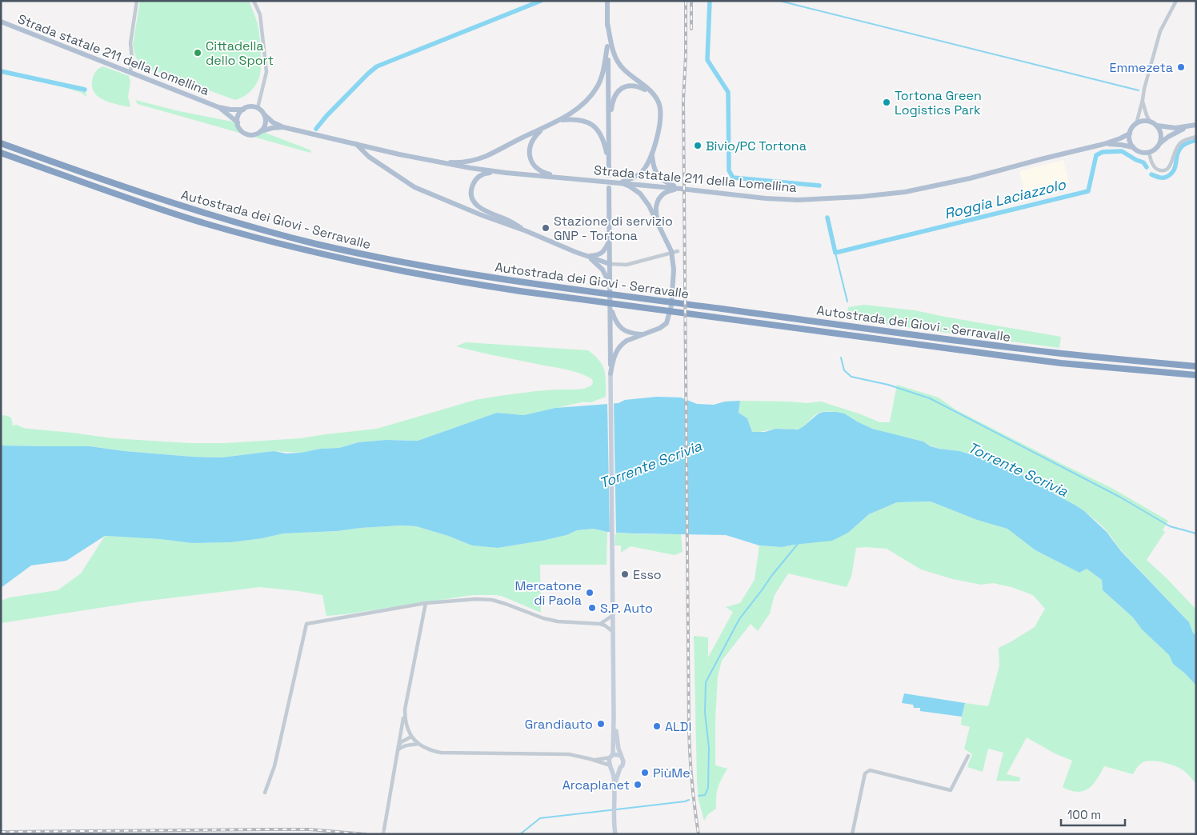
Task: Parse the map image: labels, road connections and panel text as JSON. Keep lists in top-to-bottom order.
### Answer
{
  "streets": {
    "highway": ["Autostrada dei Giovi - Serravalle"],
    "main road": ["Strada statale 211 della Lomellina"]
  },
  "water": ["Roggia Laciazzolo", "Torrente Scrivia"],
  "places": [
    "Cittadella dello Sport",
    "Emmezeta",
    "Tortona Green Logistics Park",
    "Bivio/PC Tortona",
    "Stazione di servizio GNP - Tortona",
    "Esso",
    "Mercatone di Paola",
    "S.P. Auto",
    "Grandiauto",
    "ALDI",
    "PiùMe",
    "Arcaplanet"
  ],
  "scale_bar": "100 m"
}
